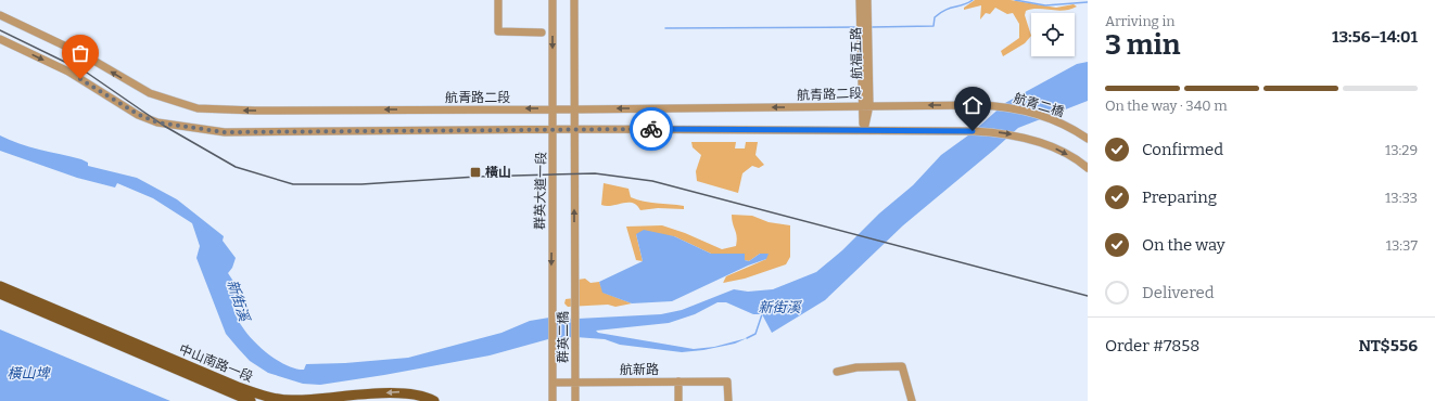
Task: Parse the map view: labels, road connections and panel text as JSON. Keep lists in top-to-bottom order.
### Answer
{
  "streets": {
    "main road": ["中山南路一段"],
    "street": [
      "航福五路",
      "航青路二段",
      "航青二橋",
      "群英大道一段",
      "群英二橋",
      "航新路"
    ]
  },
  "crossings": [
    ["航福五路", "航青路二段"],
    ["航青路二段", "航青二橋"],
    ["航青路二段", "群英大道一段"],
    ["群英大道一段", "群英二橋"],
    ["群英二橋", "航新路"]
  ],
  "water": ["新街溪", "橫山埤"],
  "places": {
    "transit": ["橫山"]
  },
  "page": {
    "heading": ["3 min", "Arriving in", "13:56–14:01"],
    "panel": ["Order #7858", "NT$556"],
    "bar": "On the way · 340 m",
    "list": [
      ["Confirmed", "13:29"],
      ["Preparing", "13:33"],
      ["On the way", "13:37"],
      "Delivered"
    ]
  }
}
